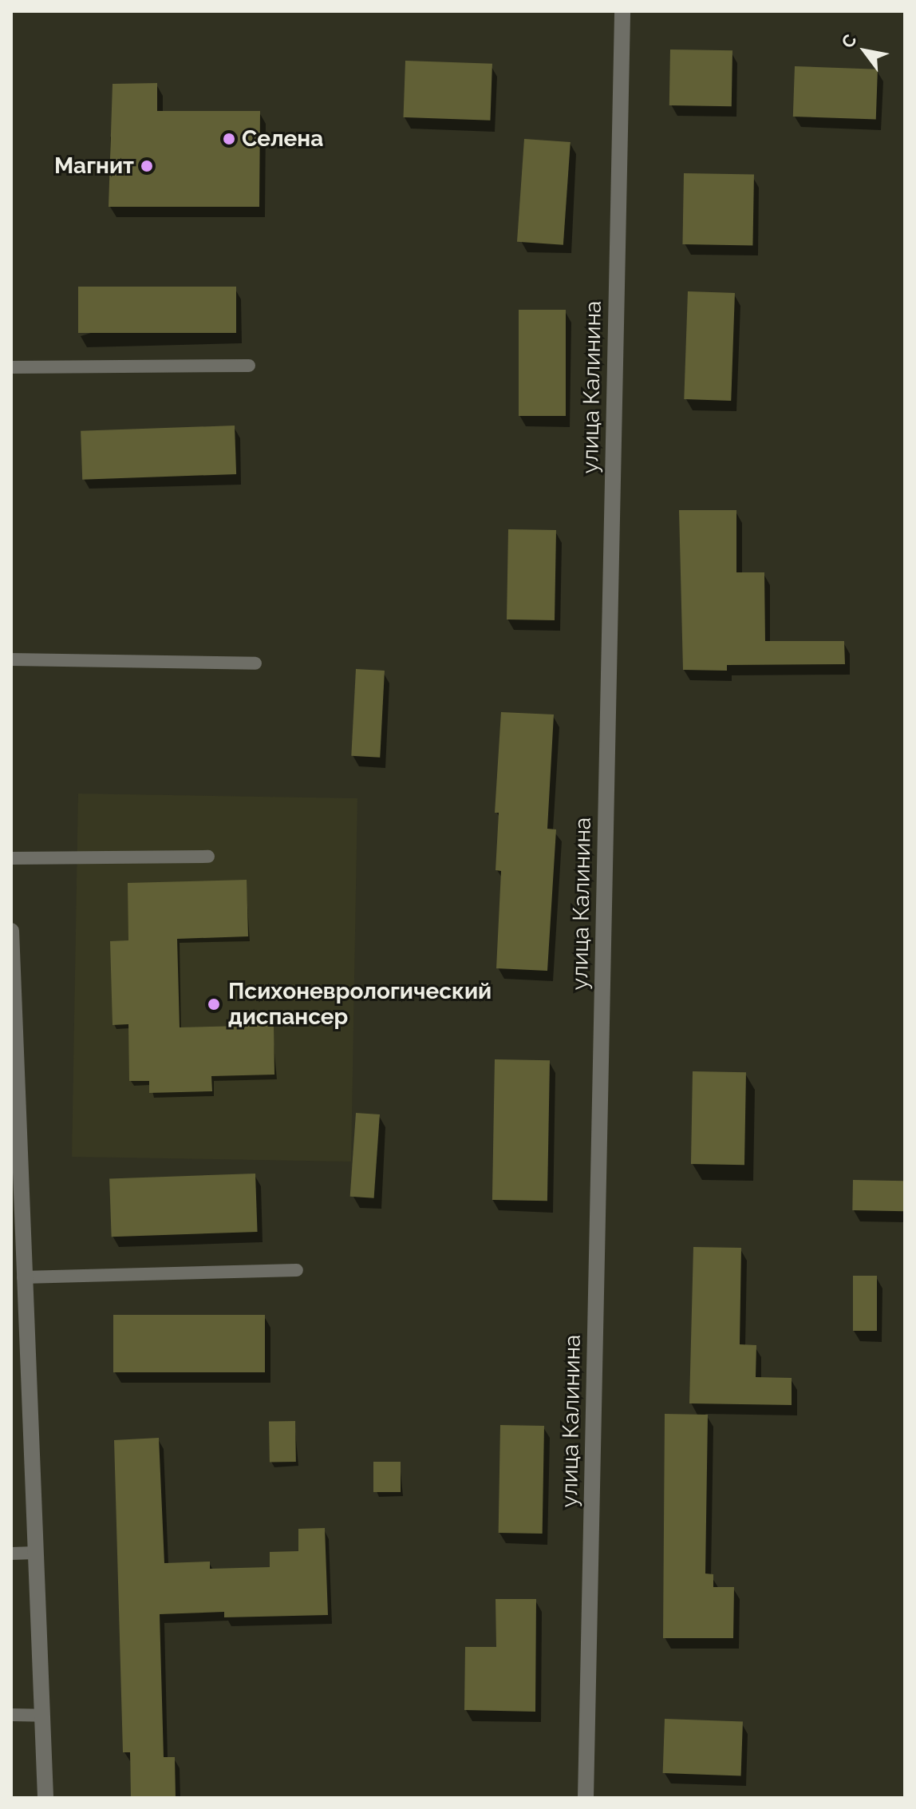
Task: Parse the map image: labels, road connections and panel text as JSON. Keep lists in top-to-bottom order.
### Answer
{
  "streets": {
    "street": ["улица Калинина"]
  },
  "places": ["Селена", "Магнит", "Психоневрологический диспансер"],
  "north": "top left"
}
